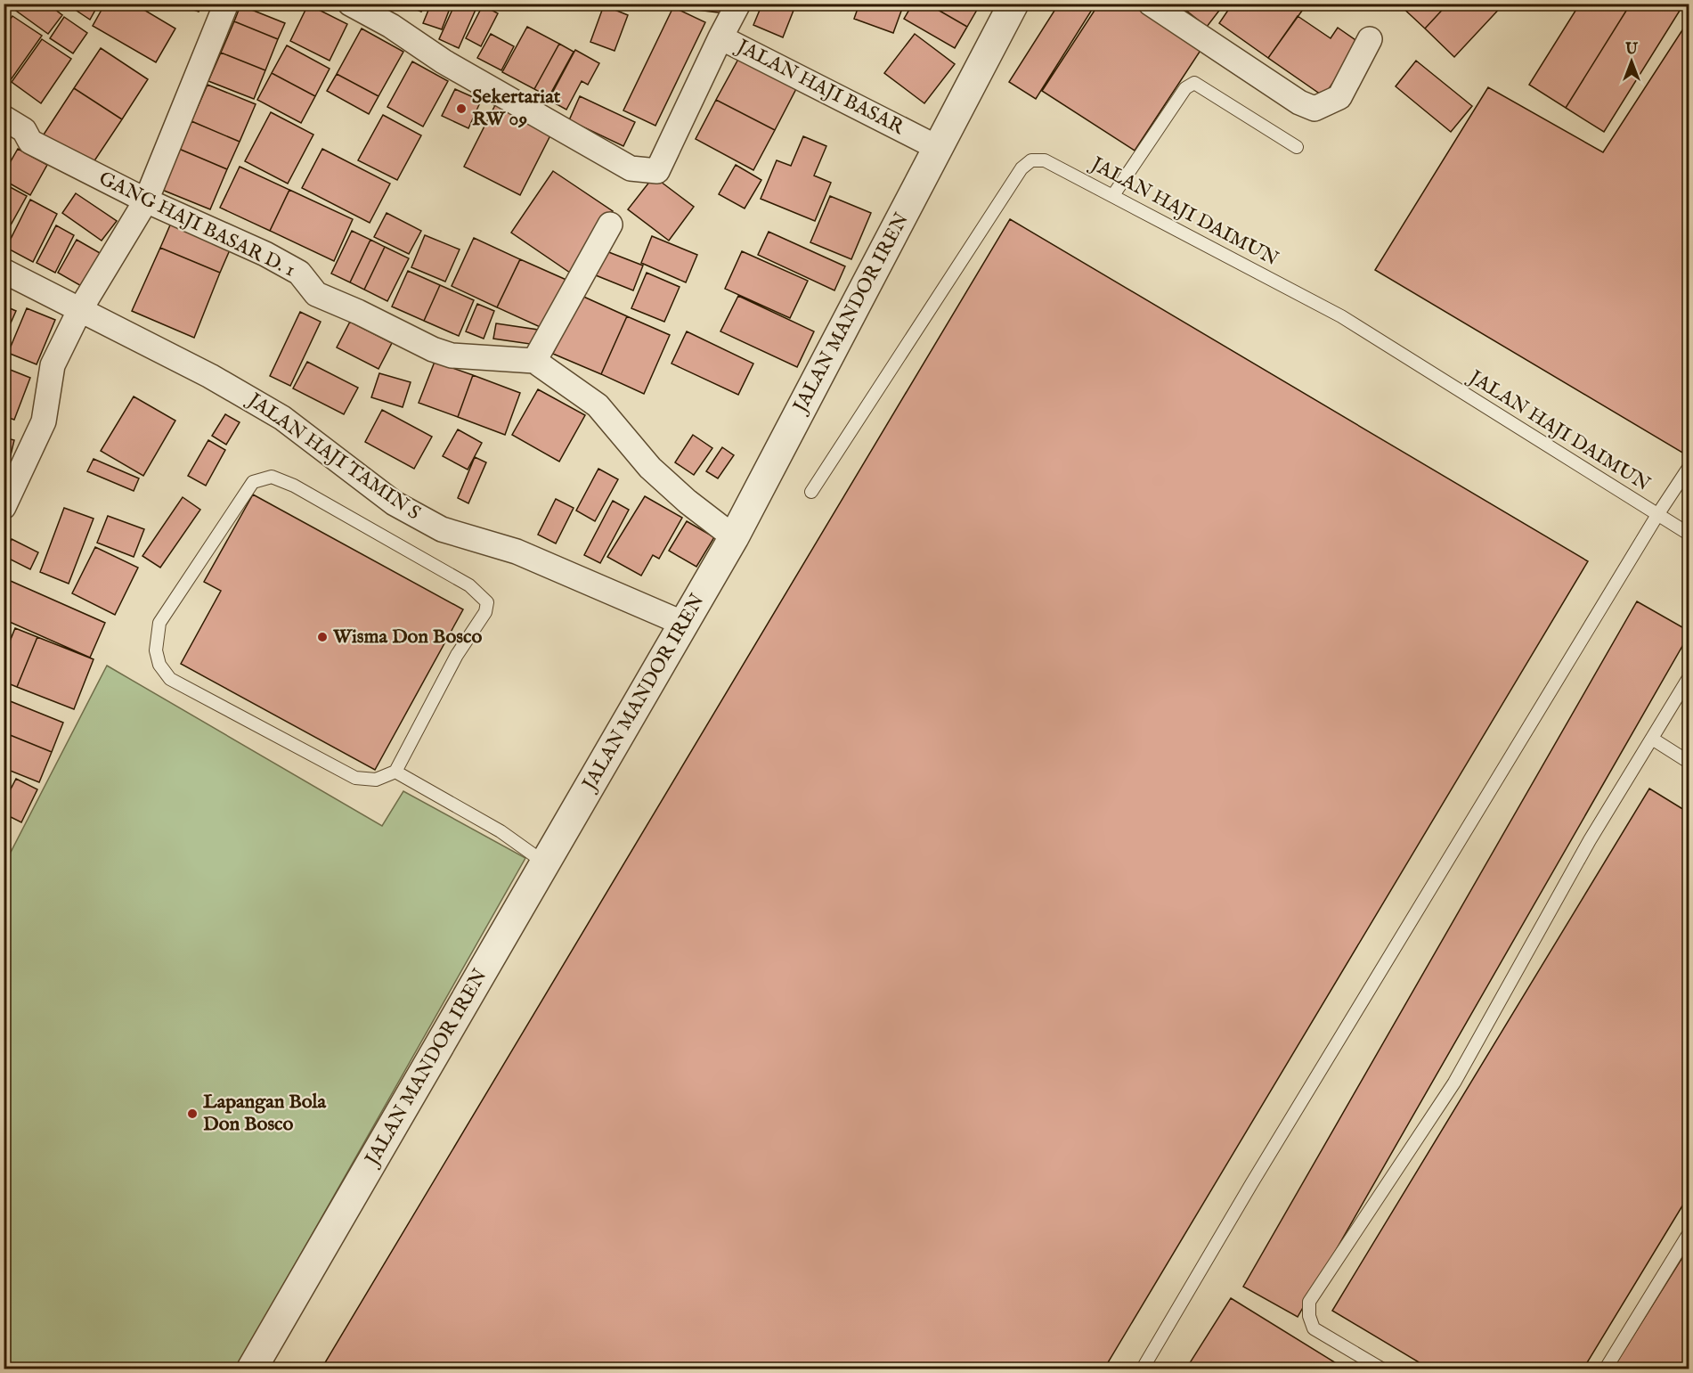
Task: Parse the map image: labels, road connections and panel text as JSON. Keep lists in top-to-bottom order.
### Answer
{
  "streets": {
    "street": [
      "JALAN HAJI BASAR",
      "GANG HAJI BASAR D. 1",
      "JALAN MANDOR IREN",
      "JALAN HAJI TAMIN S"
    ],
    "lane": ["JALAN HAJI DAIMUN"]
  },
  "crossings": [
    ["JALAN HAJI BASAR", "JALAN MANDOR IREN"],
    ["JALAN MANDOR IREN", "JALAN HAJI TAMIN S"]
  ],
  "places": ["Sekertariat RW 09", "Wisma Don Bosco", "Lapangan Bola Don Bosco"],
  "north": "top"
}
